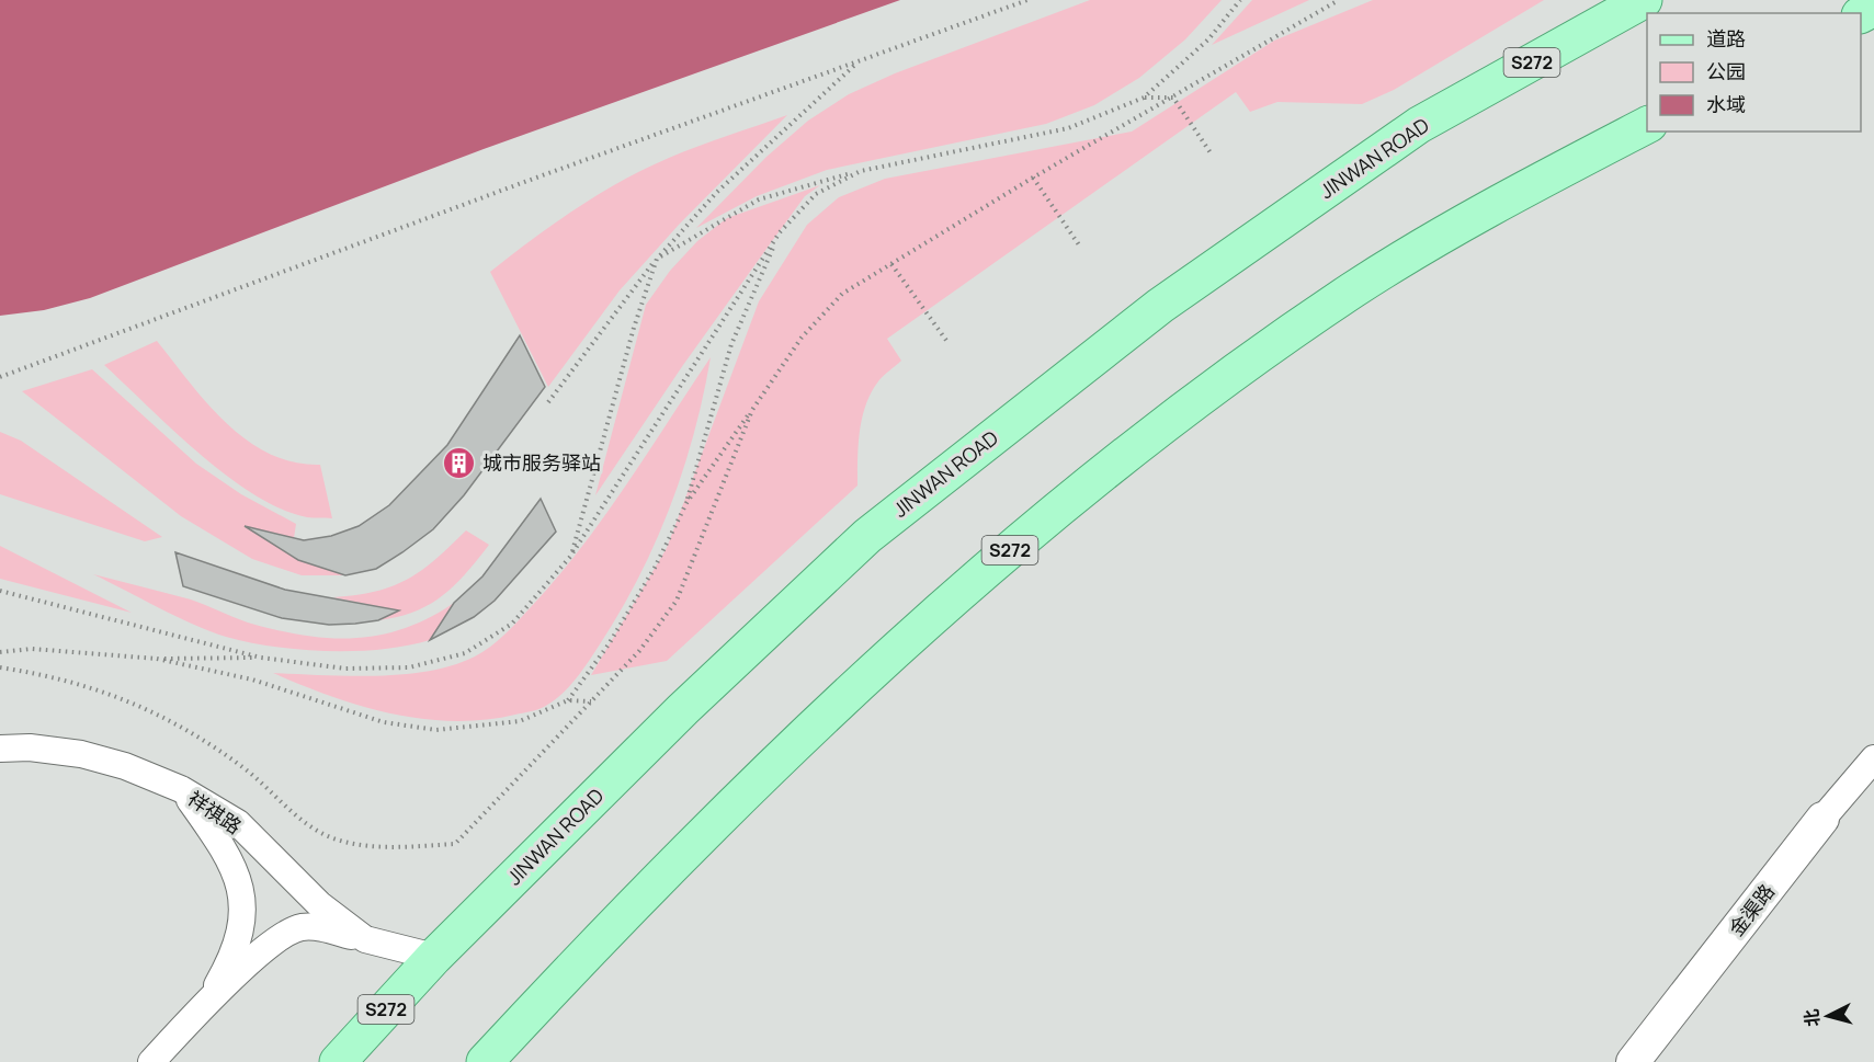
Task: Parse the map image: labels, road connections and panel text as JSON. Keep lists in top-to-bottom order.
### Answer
{
  "streets": {
    "main road": ["S272", "JINWAN ROAD"],
    "street": ["祥祺路", "金渠路"]
  },
  "crossings": [
    ["JINWAN ROAD", "祥祺路"]
  ],
  "places": {
    "building": ["城市服务驿站"]
  },
  "legend": ["道路", "公园", "水域"],
  "north": "left"
}
